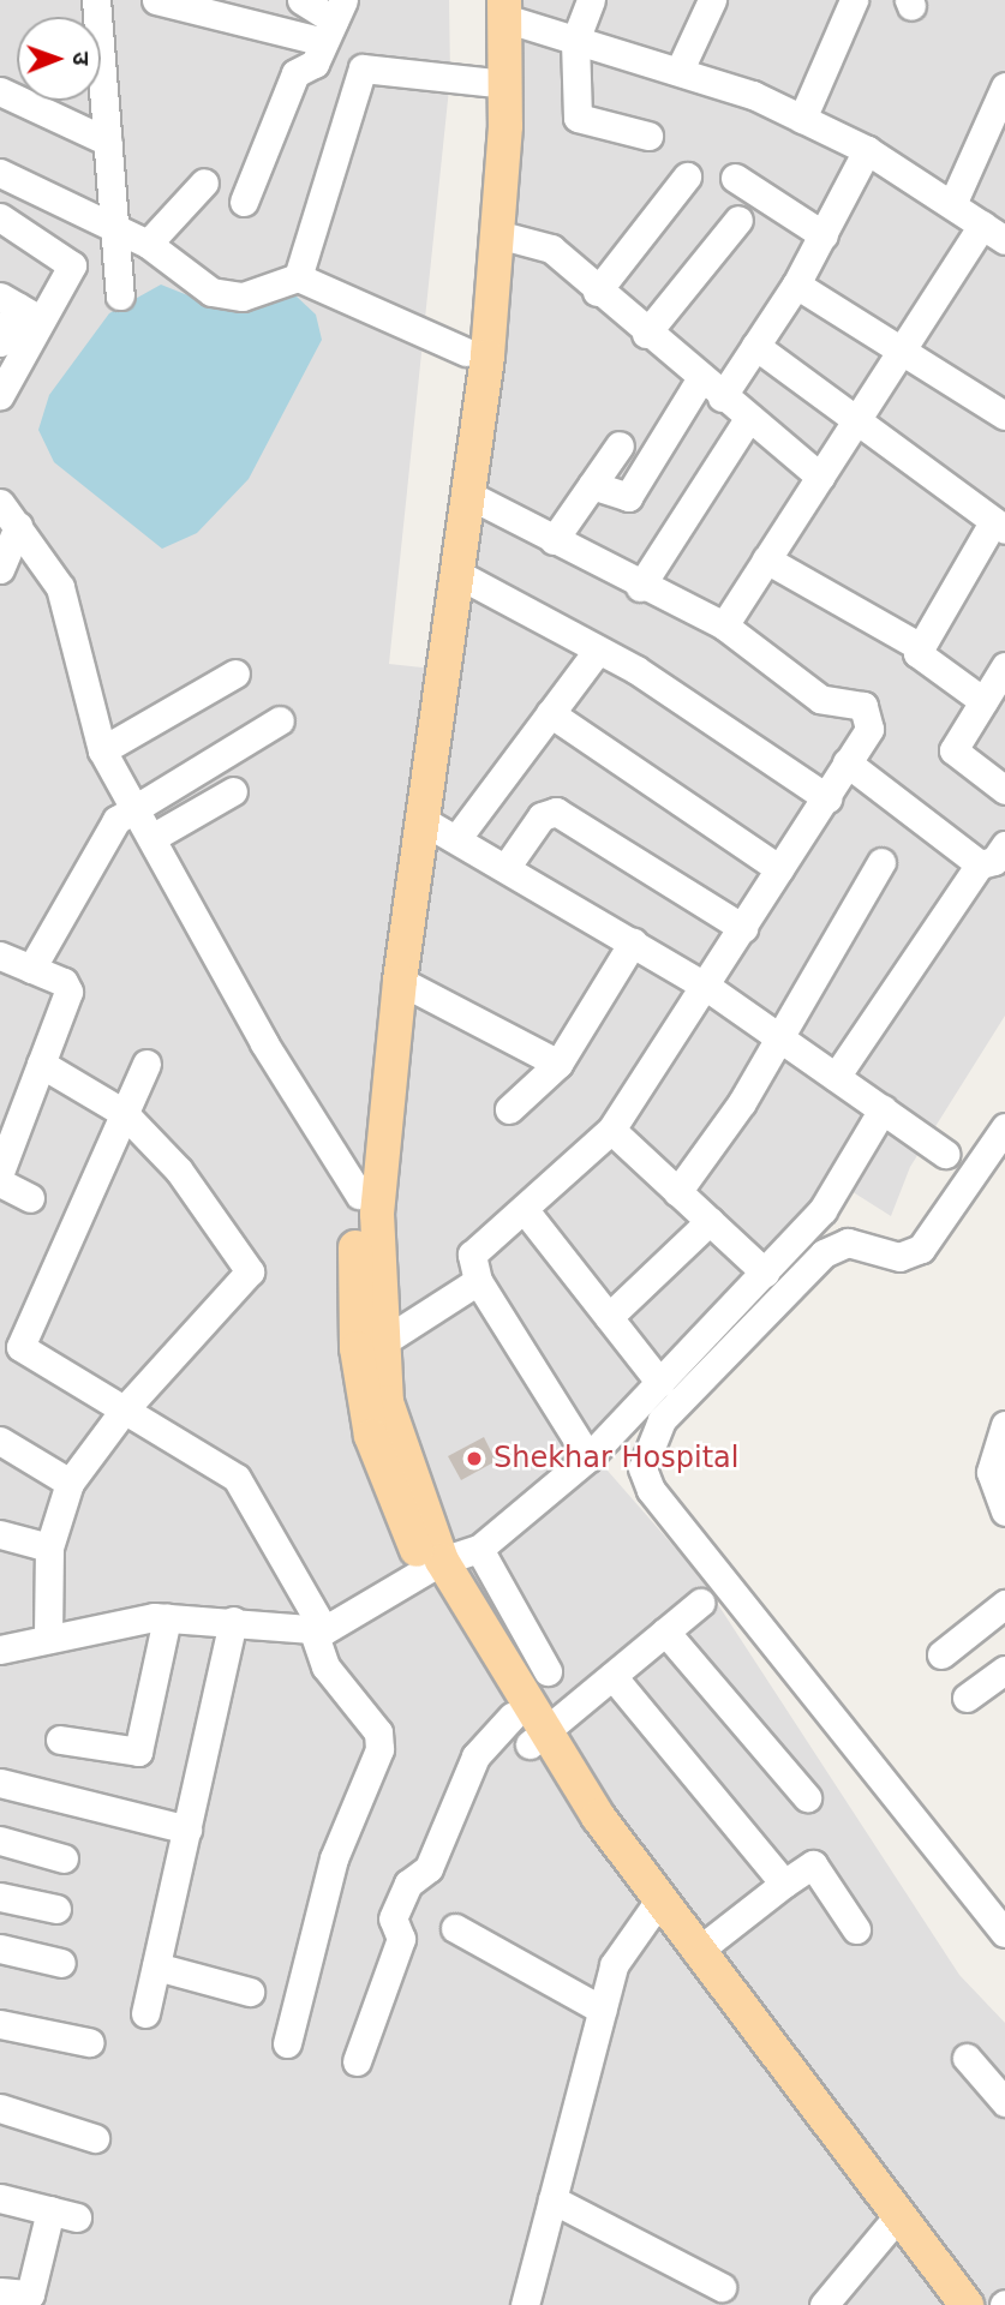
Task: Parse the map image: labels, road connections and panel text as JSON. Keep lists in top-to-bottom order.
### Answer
{
  "places": ["Shekhar Hospital"],
  "north": "right"
}
